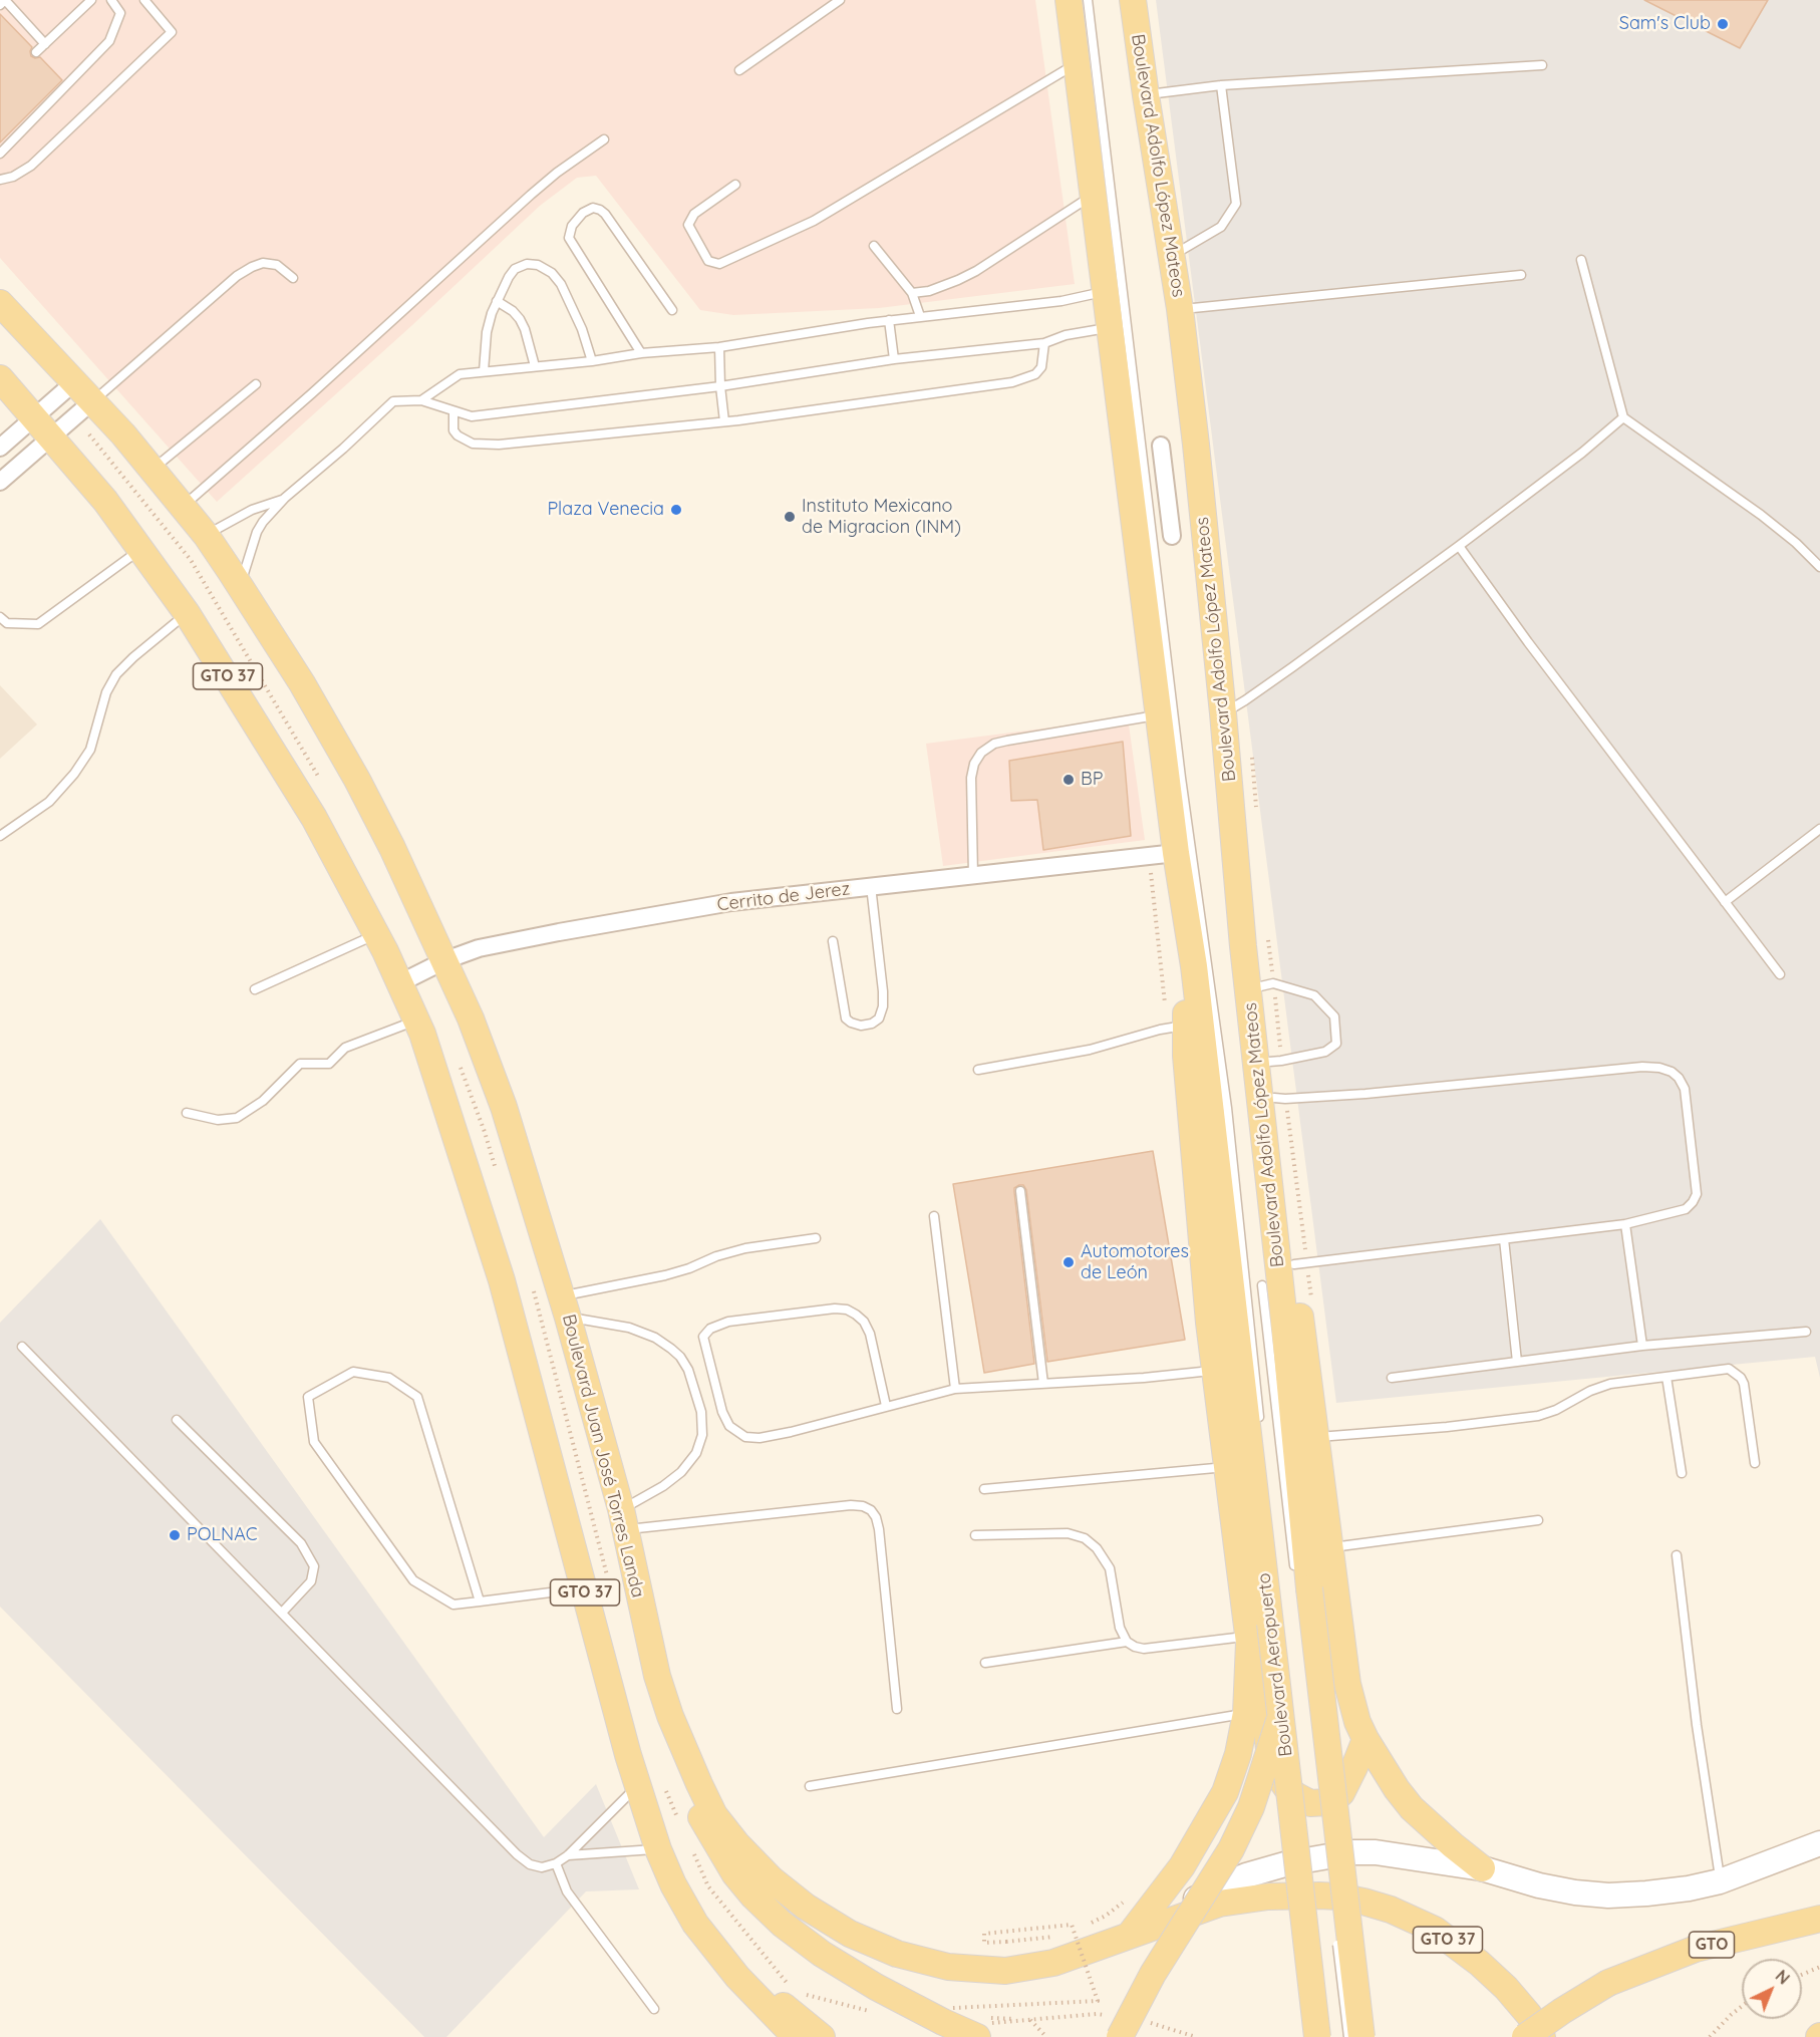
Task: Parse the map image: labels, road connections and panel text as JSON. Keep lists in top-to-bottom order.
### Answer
{
  "streets": {
    "main road": [
      "Boulevard Adolfo López Mateos",
      "GTO 37",
      "Boulevard Juan José Torres Landa",
      "Boulevard Aeropuerto",
      "GTO"
    ],
    "street": ["Cerrito de Jerez"]
  },
  "crossings": [
    ["GTO 37", "Cerrito de Jerez"],
    ["Cerrito de Jerez", "Boulevard Juan José Torres Landa"]
  ],
  "places": [
    "Sam's Club",
    "Plaza Venecia",
    "Instituto Mexicano de Migracion (INM)",
    "BP",
    "Automotores de León",
    "POLNAC"
  ],
  "north": "top right"
}
